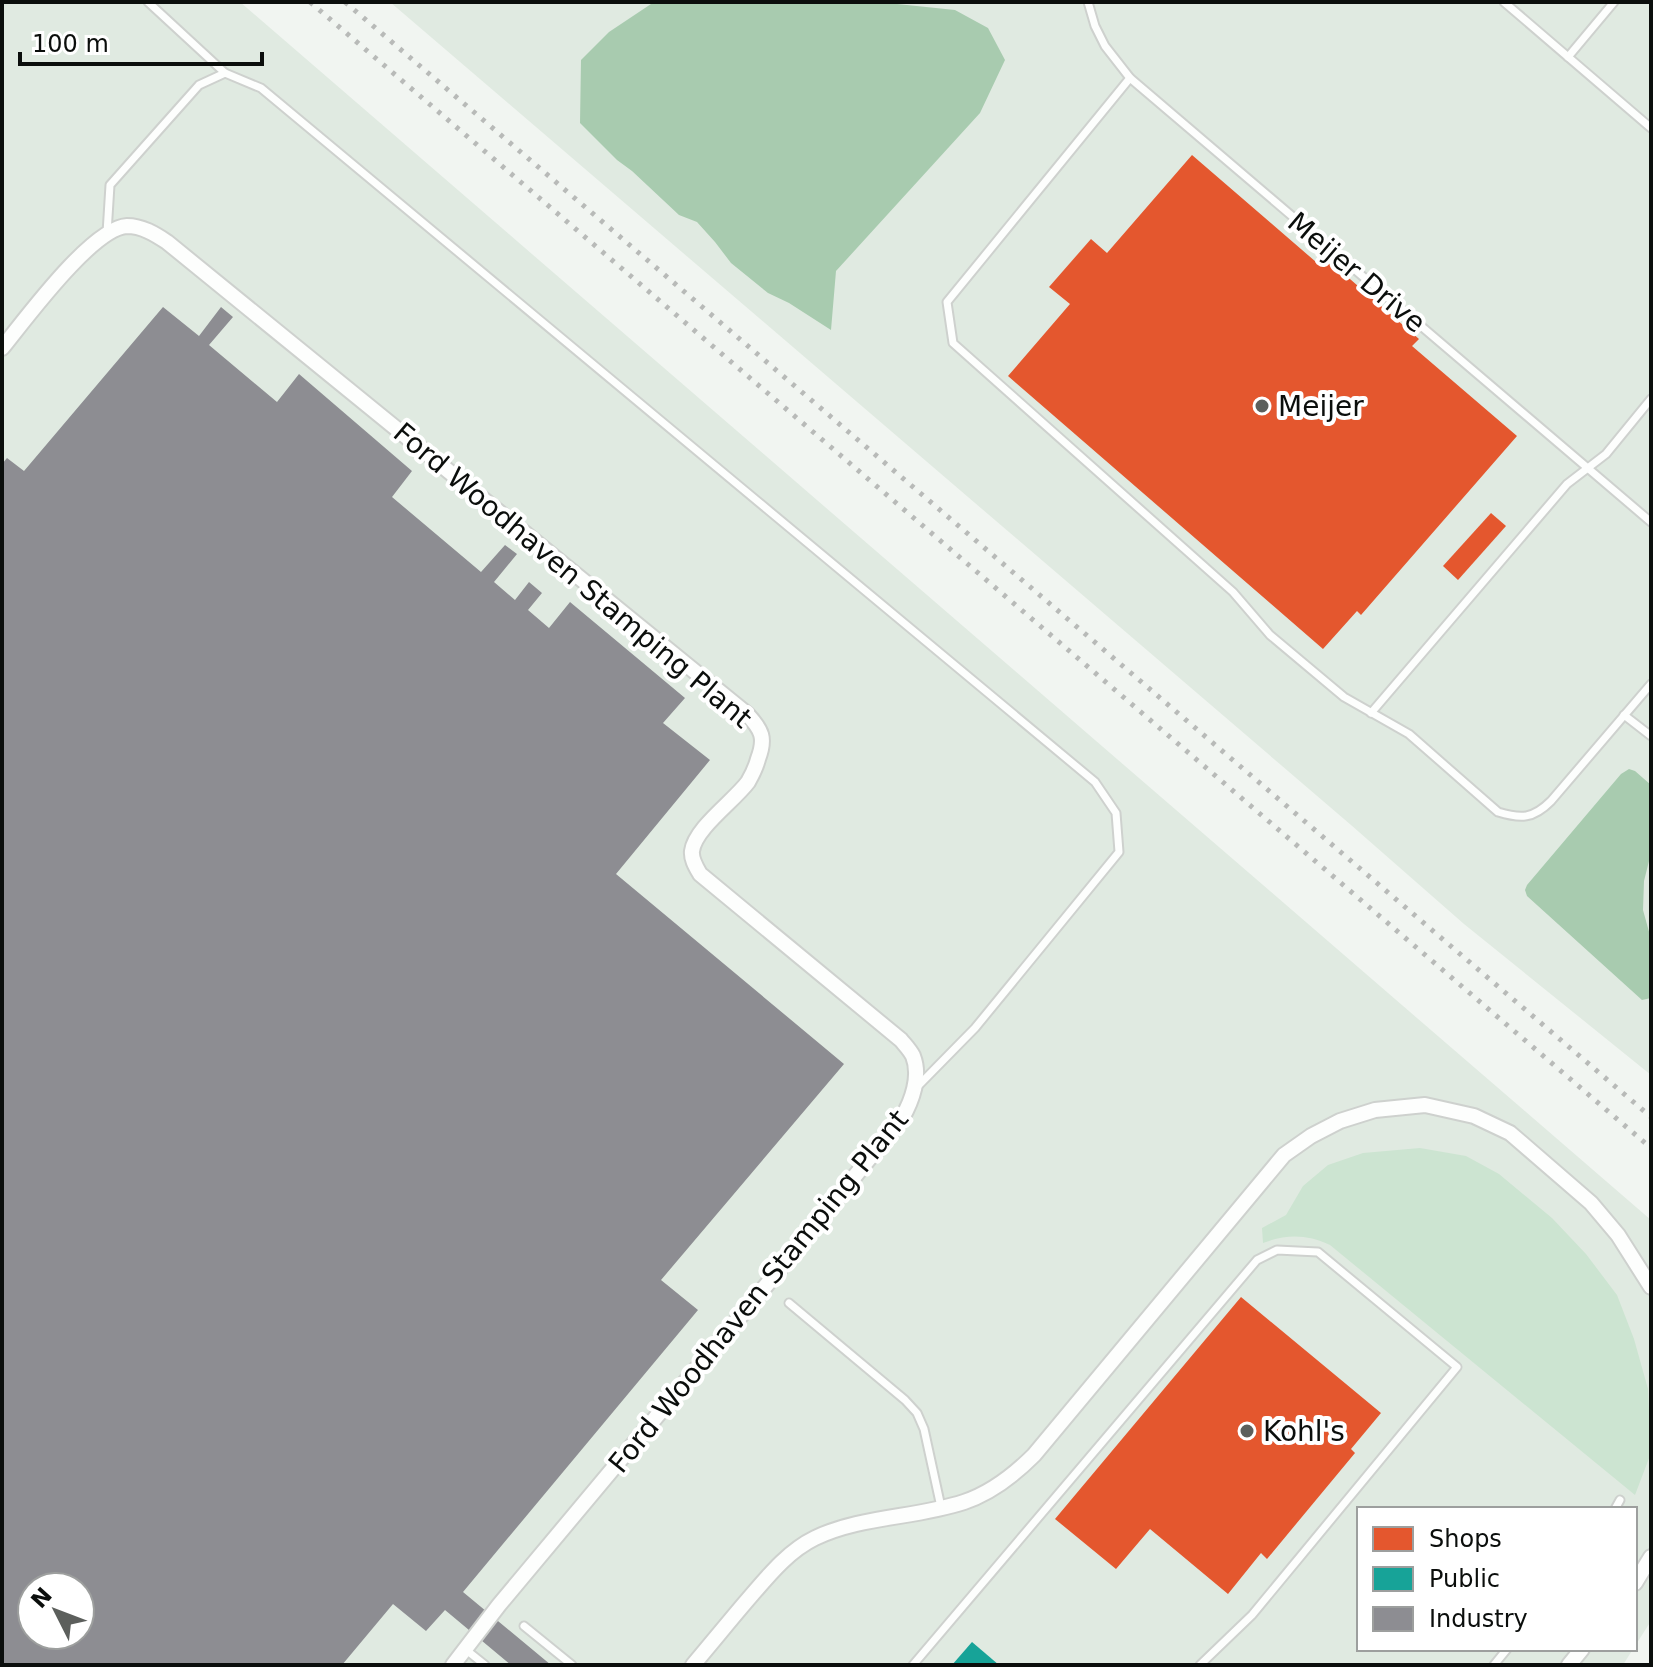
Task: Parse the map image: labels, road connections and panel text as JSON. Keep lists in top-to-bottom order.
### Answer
{
  "streets": {
    "street": ["Ford Woodhaven Stamping Plant"],
    "lane": ["Meijer Drive"]
  },
  "places": ["Meijer", "Kohl's"],
  "legend": ["Shops", "Public", "Industry"],
  "scale_bar": "100 m",
  "north": "top left"
}
